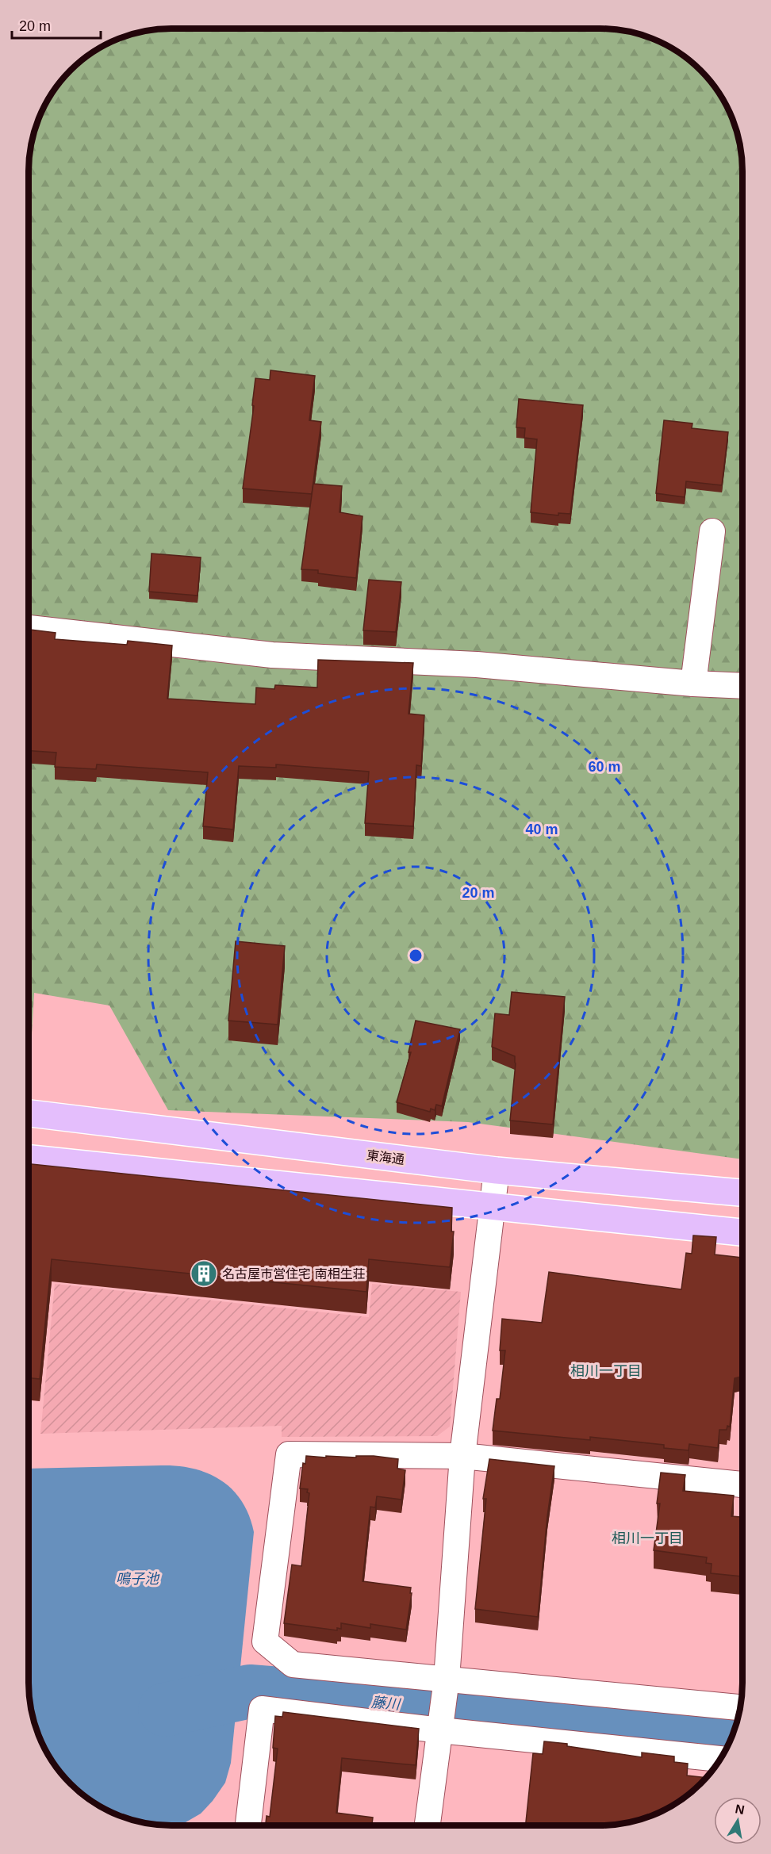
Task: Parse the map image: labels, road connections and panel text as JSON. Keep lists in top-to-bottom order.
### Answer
{
  "streets": {
    "main road": ["東海通"]
  },
  "districts": ["相川一丁目", "相川一丁目"],
  "water": ["鳴子池", "藤川"],
  "places": {
    "building": ["名古屋市営住宅 南相生荘"]
  },
  "scale_bar": "20 m",
  "north": "top",
  "rings": ["60 m", "40 m", "20 m"]
}
